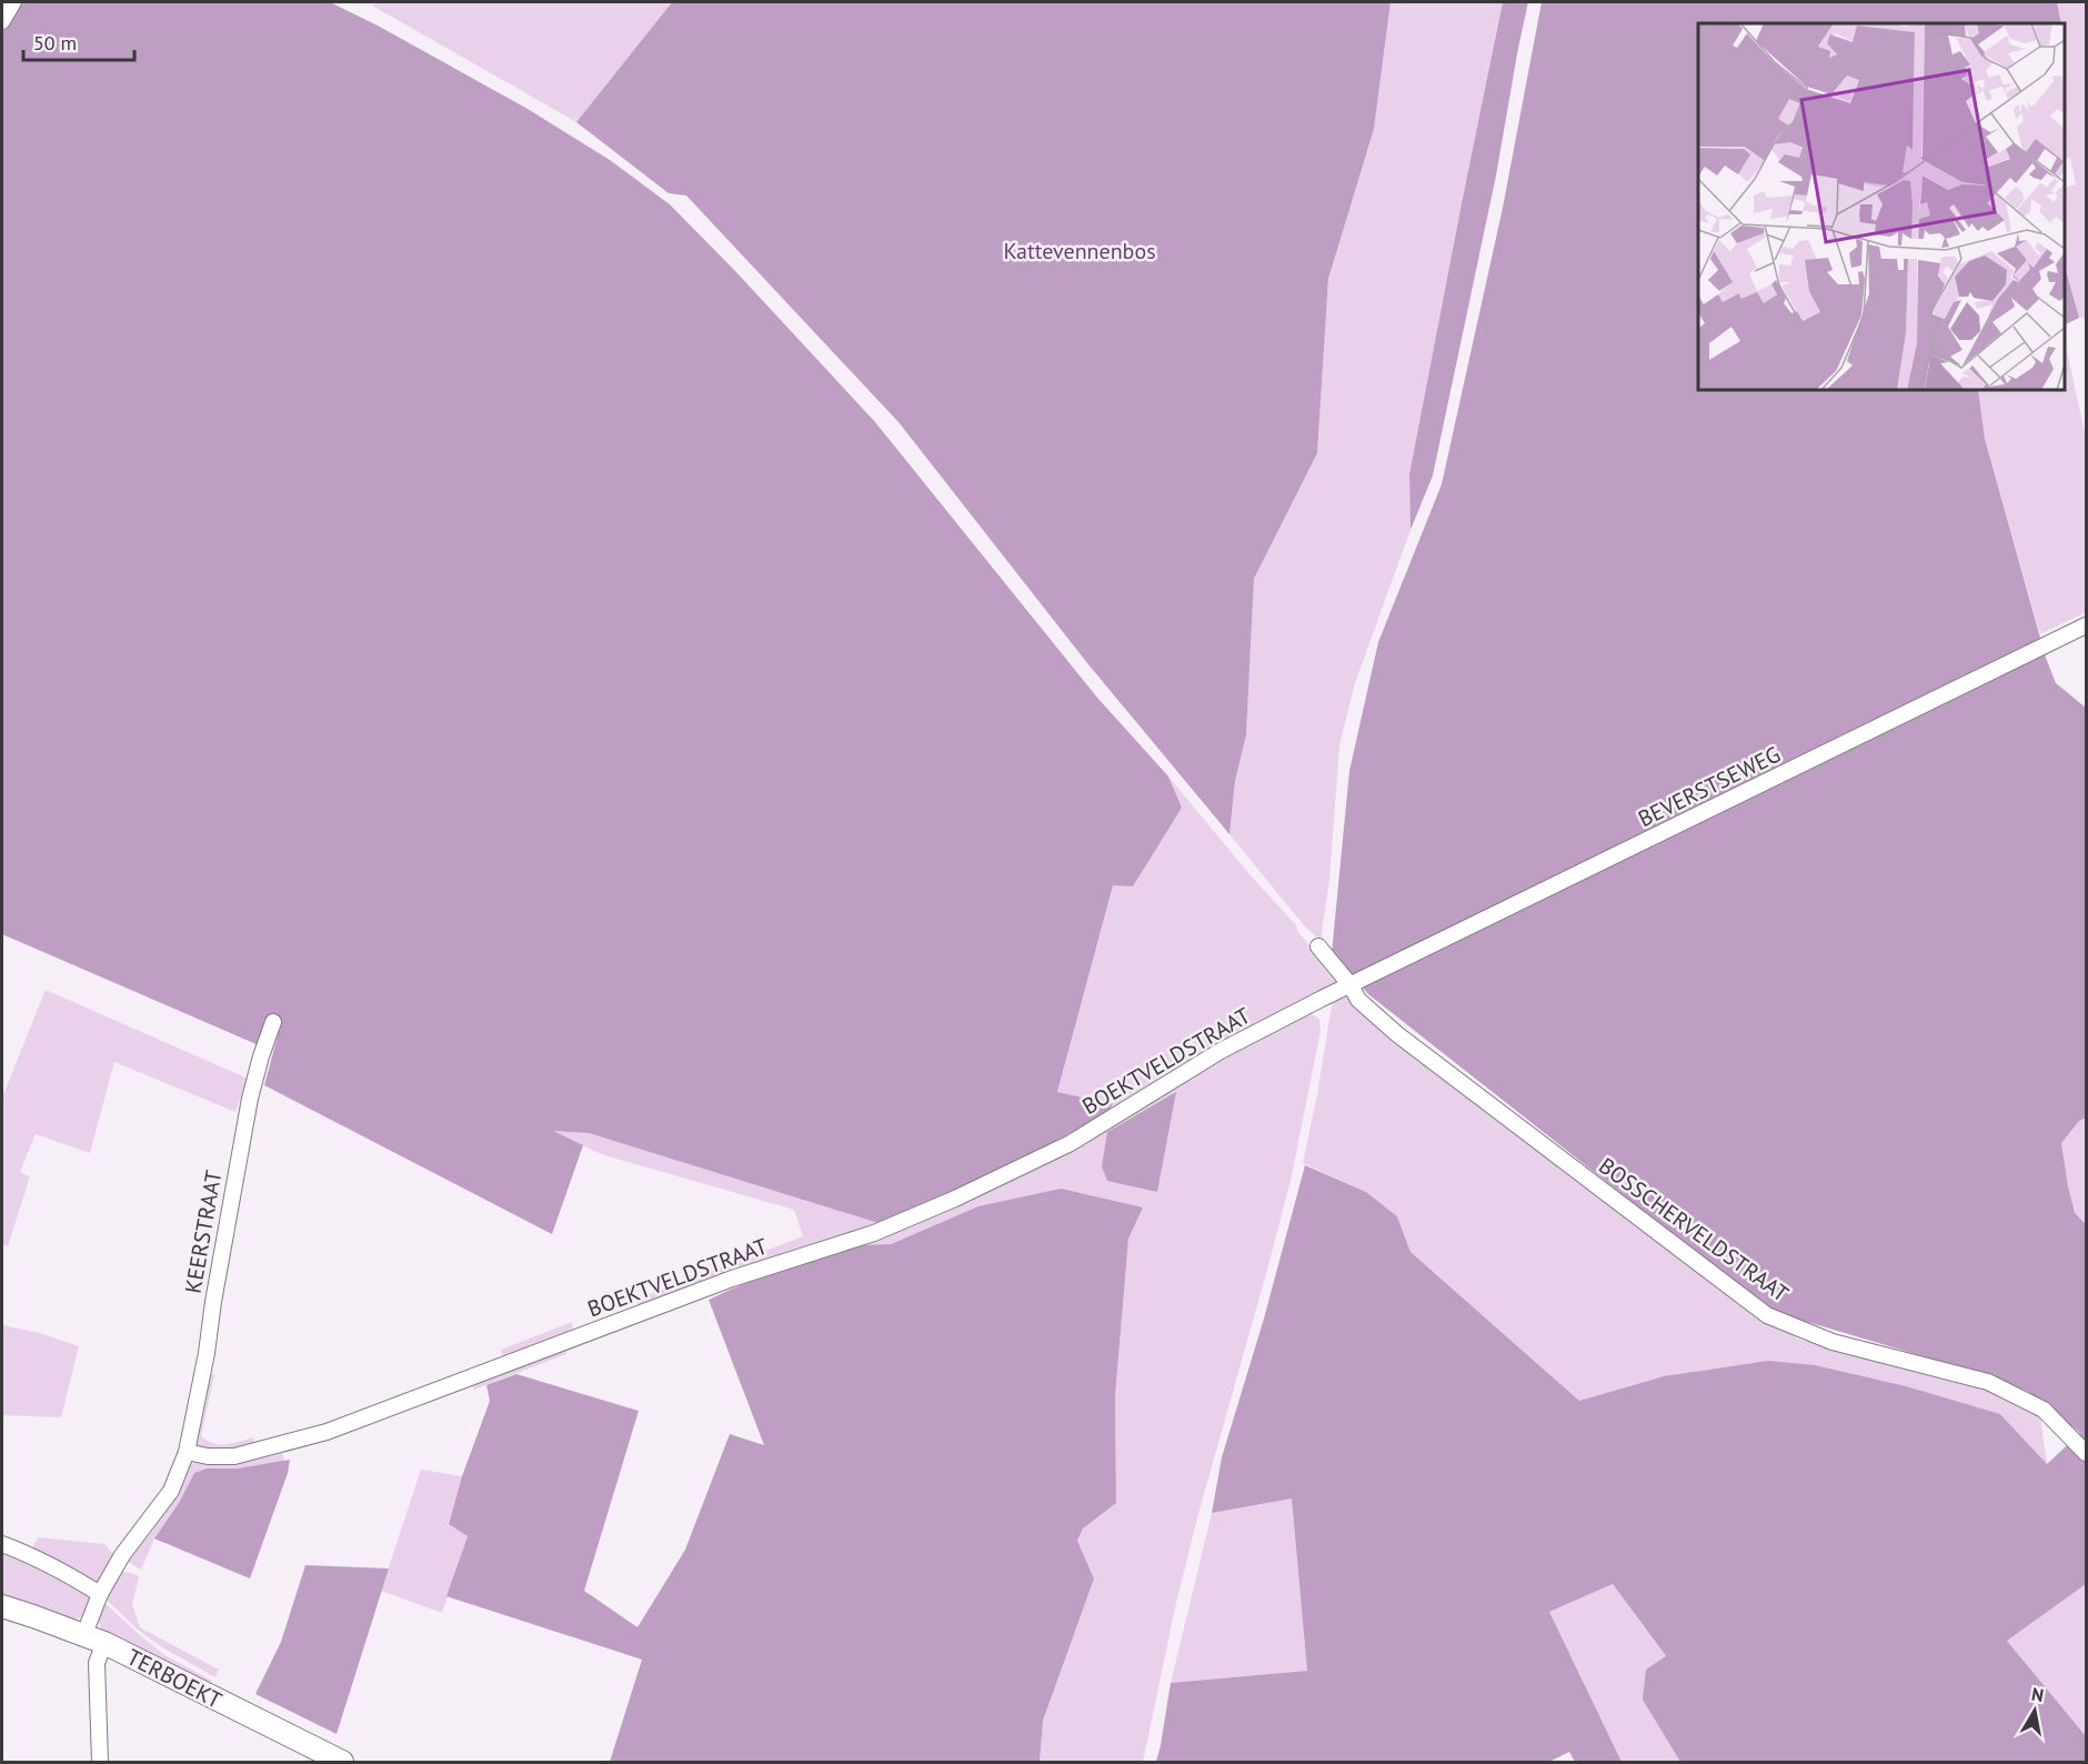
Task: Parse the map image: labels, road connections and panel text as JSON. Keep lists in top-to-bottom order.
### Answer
{
  "streets": {
    "main road": ["TERBOEKT"],
    "street": [
      "BEVERSTSEWEG",
      "BOEKTVELDSTRAAT",
      "BOSSCHERVELDSTRAAT",
      "KEERSTRAAT"
    ]
  },
  "crossings": [
    ["BEVERSTSEWEG", "BOEKTVELDSTRAAT"],
    ["BEVERSTSEWEG", "BOSSCHERVELDSTRAAT"],
    ["BOEKTVELDSTRAAT", "BOSSCHERVELDSTRAAT"],
    ["BOEKTVELDSTRAAT", "KEERSTRAAT"]
  ],
  "parks": ["Kattevennenbos"],
  "scale_bar": "50 m",
  "north": "top"
}
